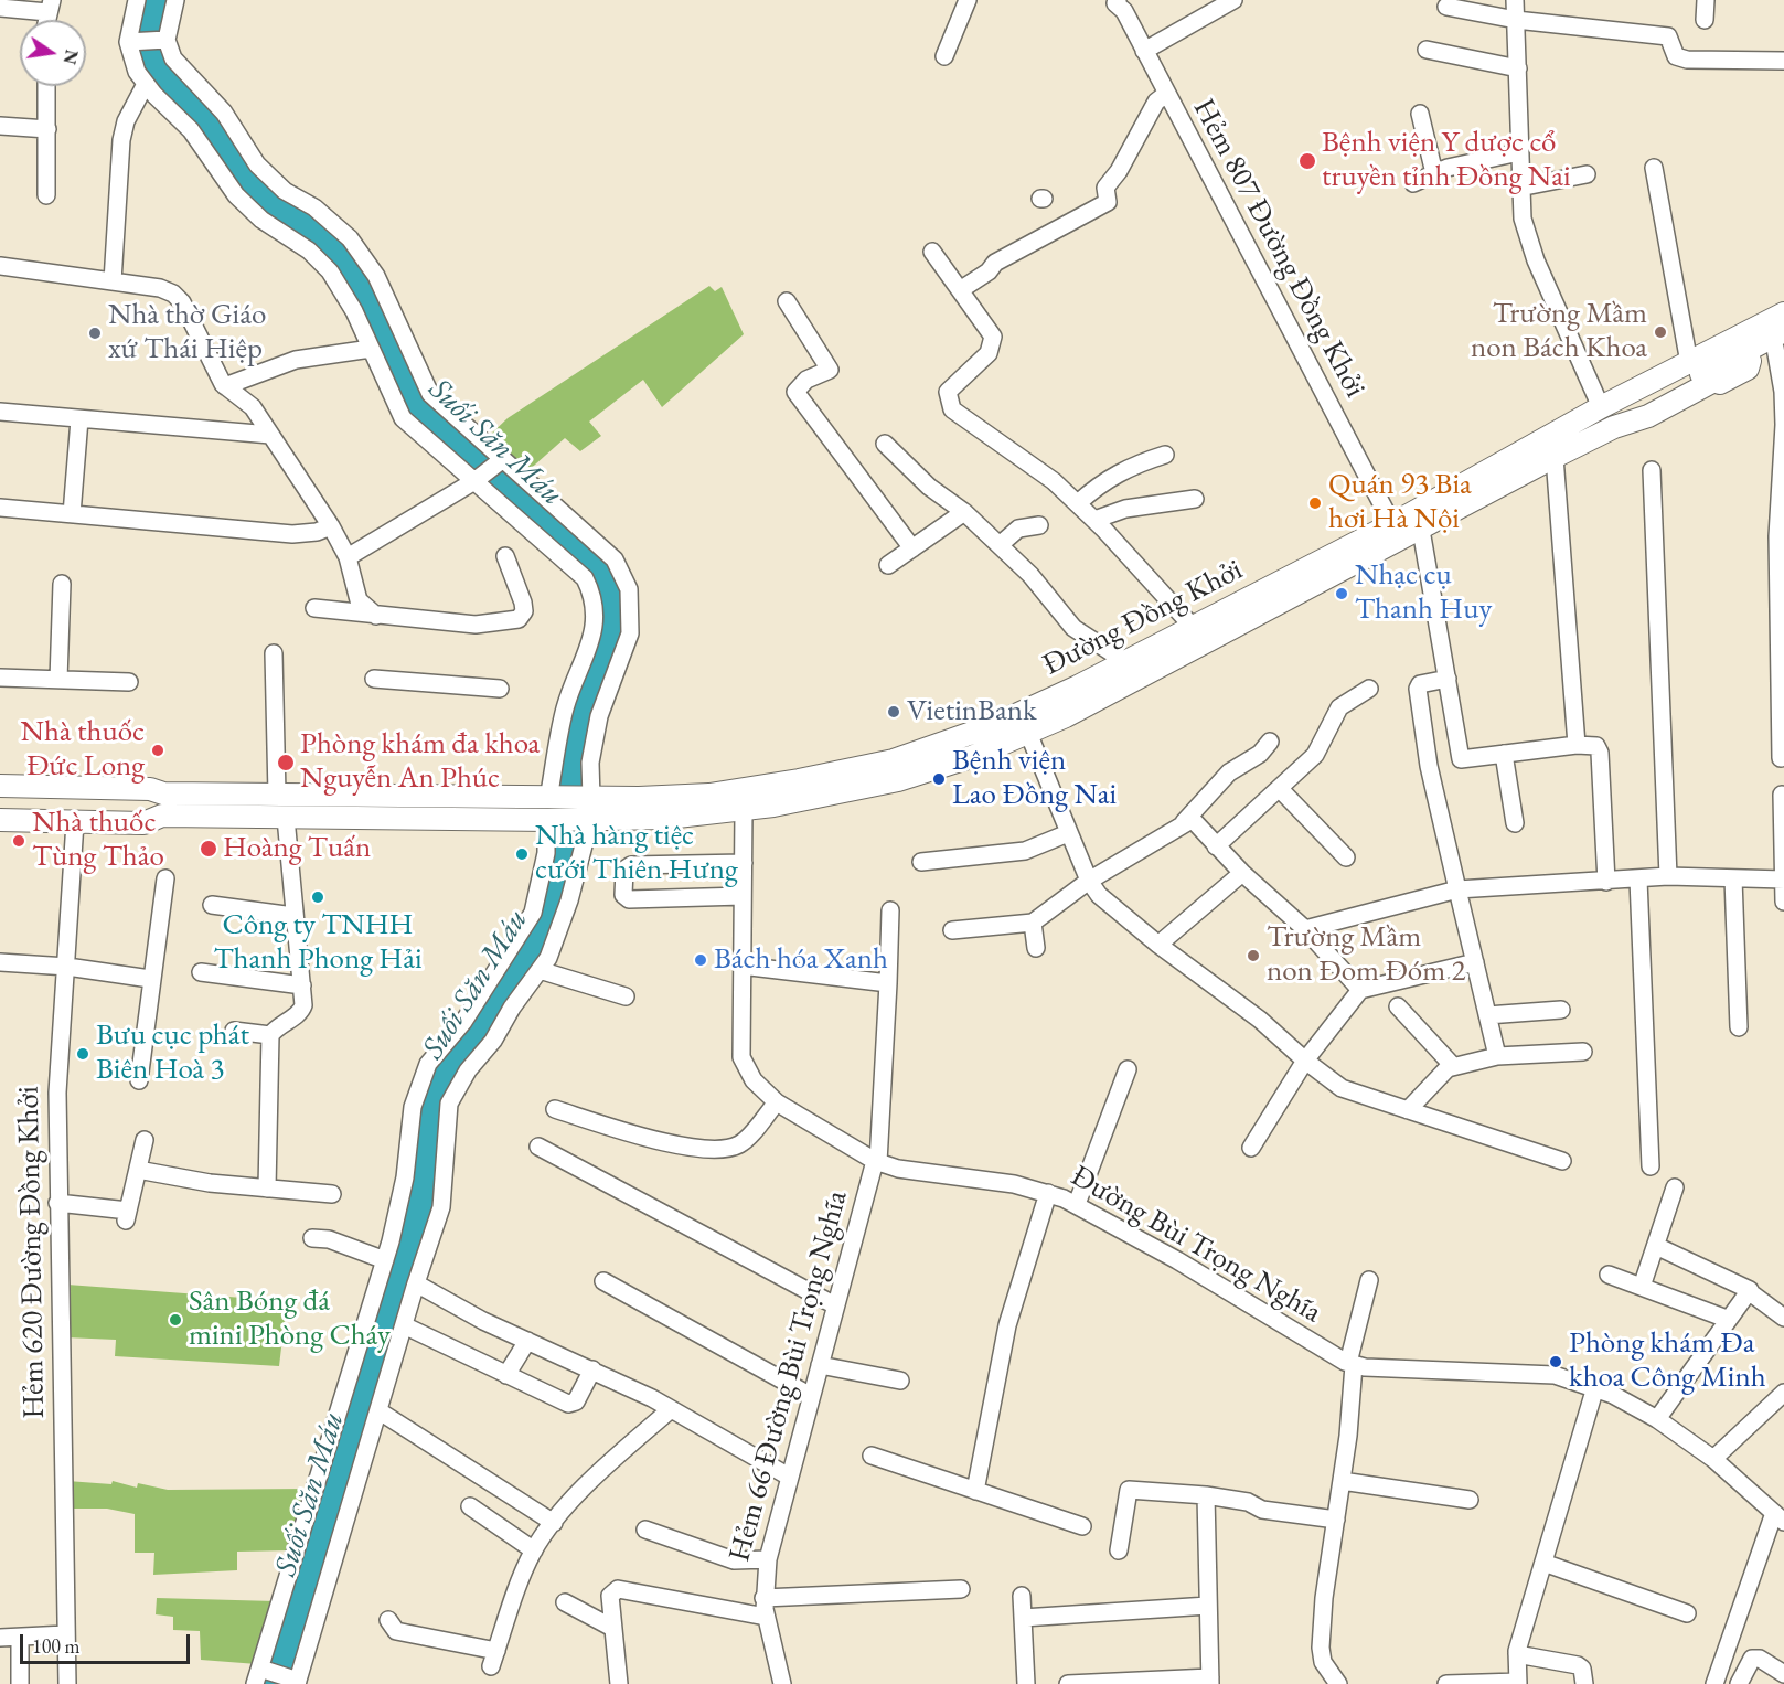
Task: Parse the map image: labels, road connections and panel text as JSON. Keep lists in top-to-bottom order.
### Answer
{
  "streets": {
    "main road": ["Đường Đồng Khởi"],
    "street": [
      "Hẻm 807 Đường Đồng Khởi",
      "Đường Bùi Trọng Nghĩa",
      "Hẻm 620 Đường Đồng Khởi",
      "Hẻm 66 Đường Bùi Trọng Nghĩa"
    ]
  },
  "crossings": [
    ["Hẻm 807 Đường Đồng Khởi", "Đường Đồng Khởi"],
    ["Đường Đồng Khởi", "Đường Bùi Trọng Nghĩa"],
    ["Đường Đồng Khởi", "Hẻm 620 Đường Đồng Khởi"],
    ["Đường Bùi Trọng Nghĩa", "Hẻm 66 Đường Bùi Trọng Nghĩa"]
  ],
  "water": ["Suối Săn Máu"],
  "places": [
    "Bệnh viện Y dược cổ truyền tỉnh Đồng Nai",
    "Trường Mầm non Bách Khoa",
    "Nhà thờ Giáo xứ Thái Hiệp",
    "Quán 93 Bia hơi Hà Nội",
    "Nhạc cụ Thanh Huy",
    "VietinBank",
    "Nhà thuốc Đức Long",
    "Phòng khám đa khoa Nguyễn An Phúc",
    "Bệnh viện Lao Đồng Nai",
    "Nhà thuốc Tùng Thảo",
    "Hoàng Tuấn",
    "Nhà hàng tiệc cưới Thiên Hưng",
    "Công ty TNHH Thanh Phong Hải",
    "Trường Mầm non Đom Đóm 2",
    "Bách hóa Xanh",
    "Bưu cục phát Biên Hoà 3",
    "Sân Bóng đá mini Phòng Cháy",
    "Phòng khám Đa khoa Công Minh"
  ],
  "scale_bar": "100 m",
  "north": "right"
}
